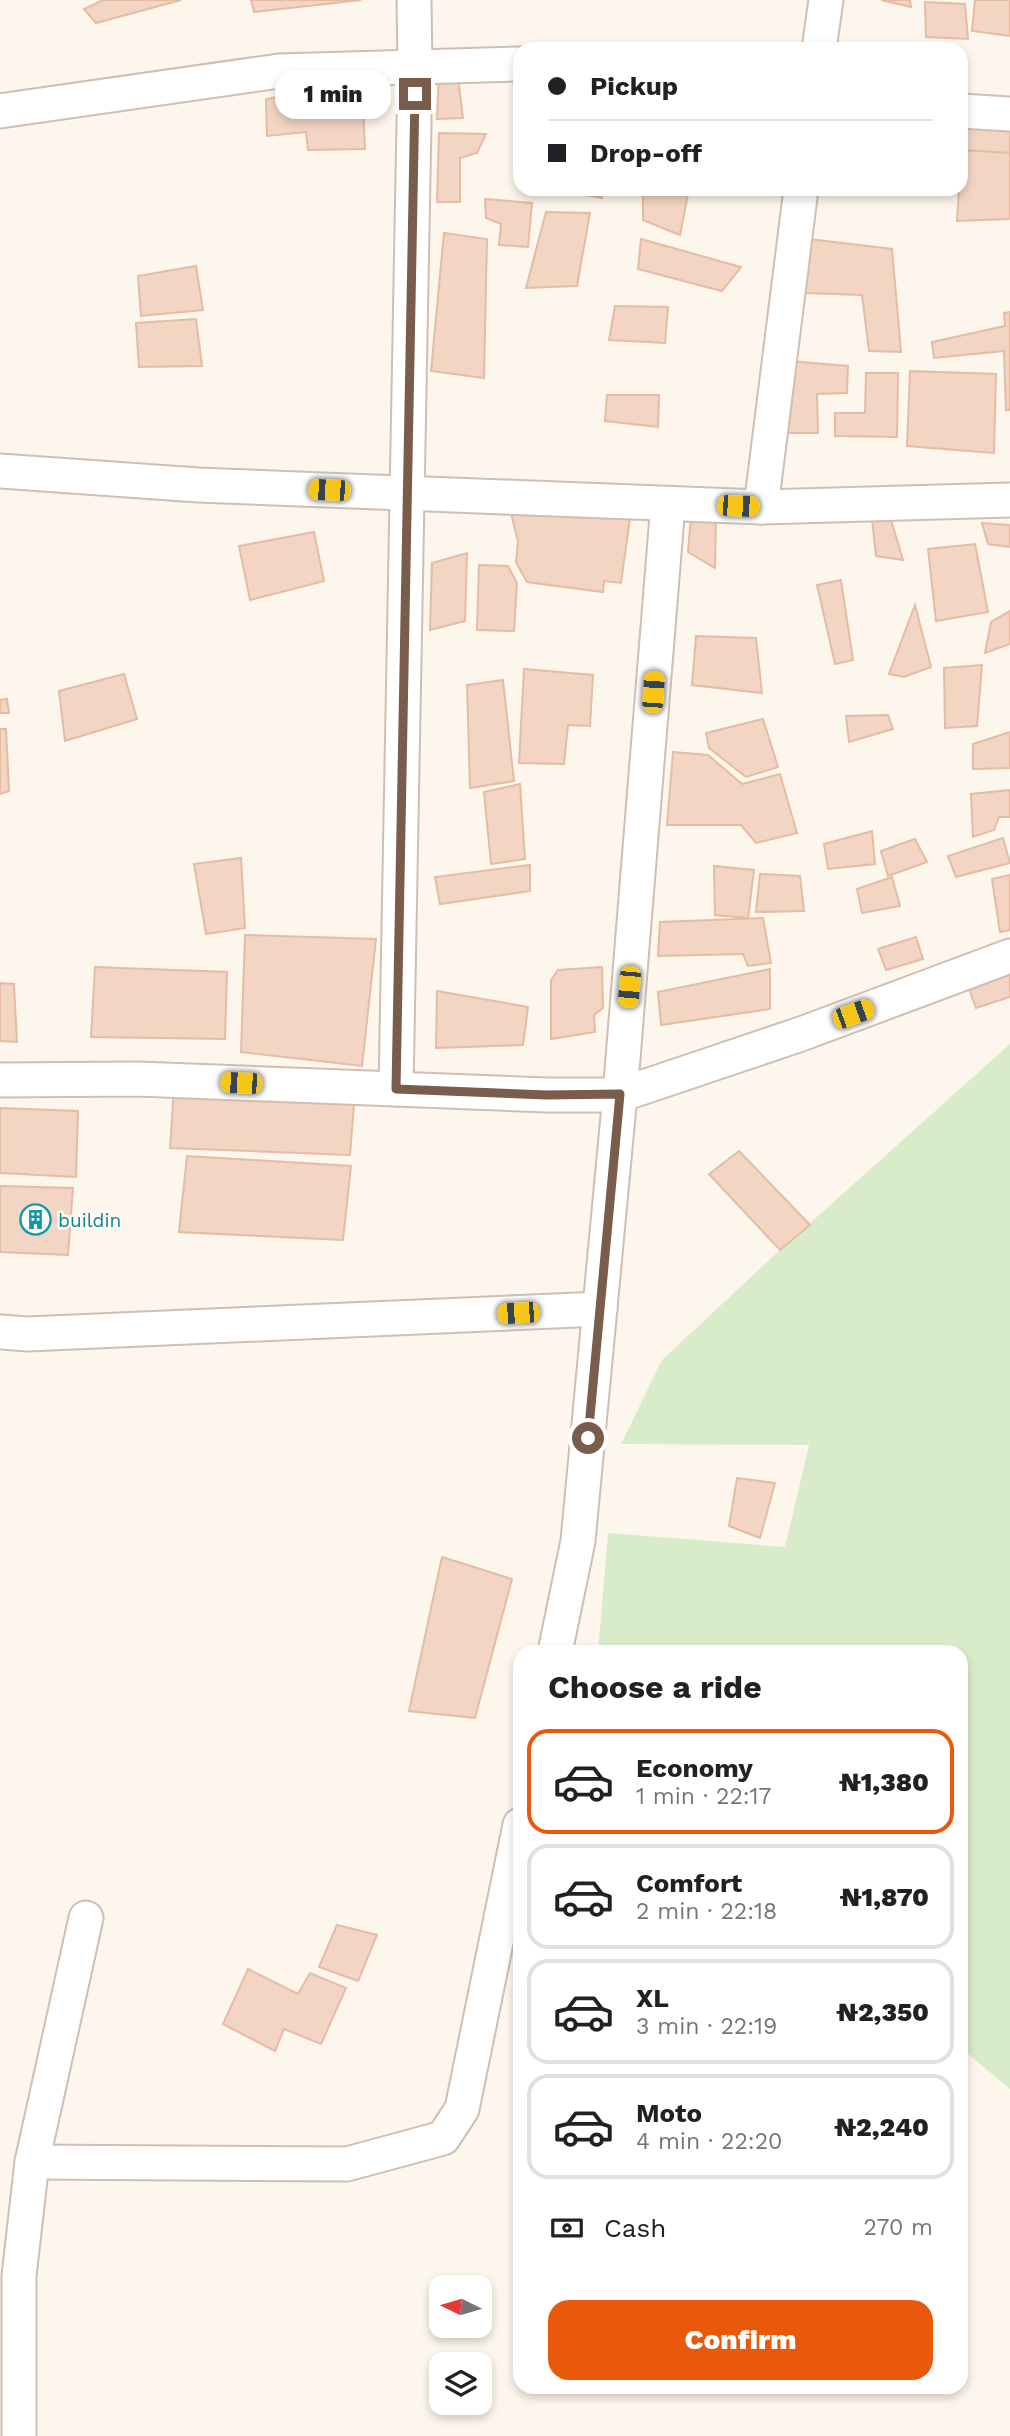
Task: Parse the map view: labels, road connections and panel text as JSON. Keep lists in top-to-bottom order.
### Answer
{
  "places": {
    "building": ["buildin"]
  },
  "north": "left",
  "page": {
    "banner": ["Pickup", "Drop-off"],
    "bubble": "1 min",
    "heading": "Choose a ride",
    "list": [
      {
        "name": "Economy",
        "note": "1 min · 22:17",
        "value": "₦1,380"
      },
      {
        "name": "Comfort",
        "note": "2 min · 22:18",
        "value": "₦1,870"
      },
      {
        "name": "XL",
        "note": "3 min · 22:19",
        "value": "₦2,350"
      },
      {
        "name": "Moto",
        "note": "4 min · 22:20",
        "value": "₦2,240"
      }
    ],
    "pay": ["Cash", "270 m"],
    "buttons": "Confirm"
  }
}
